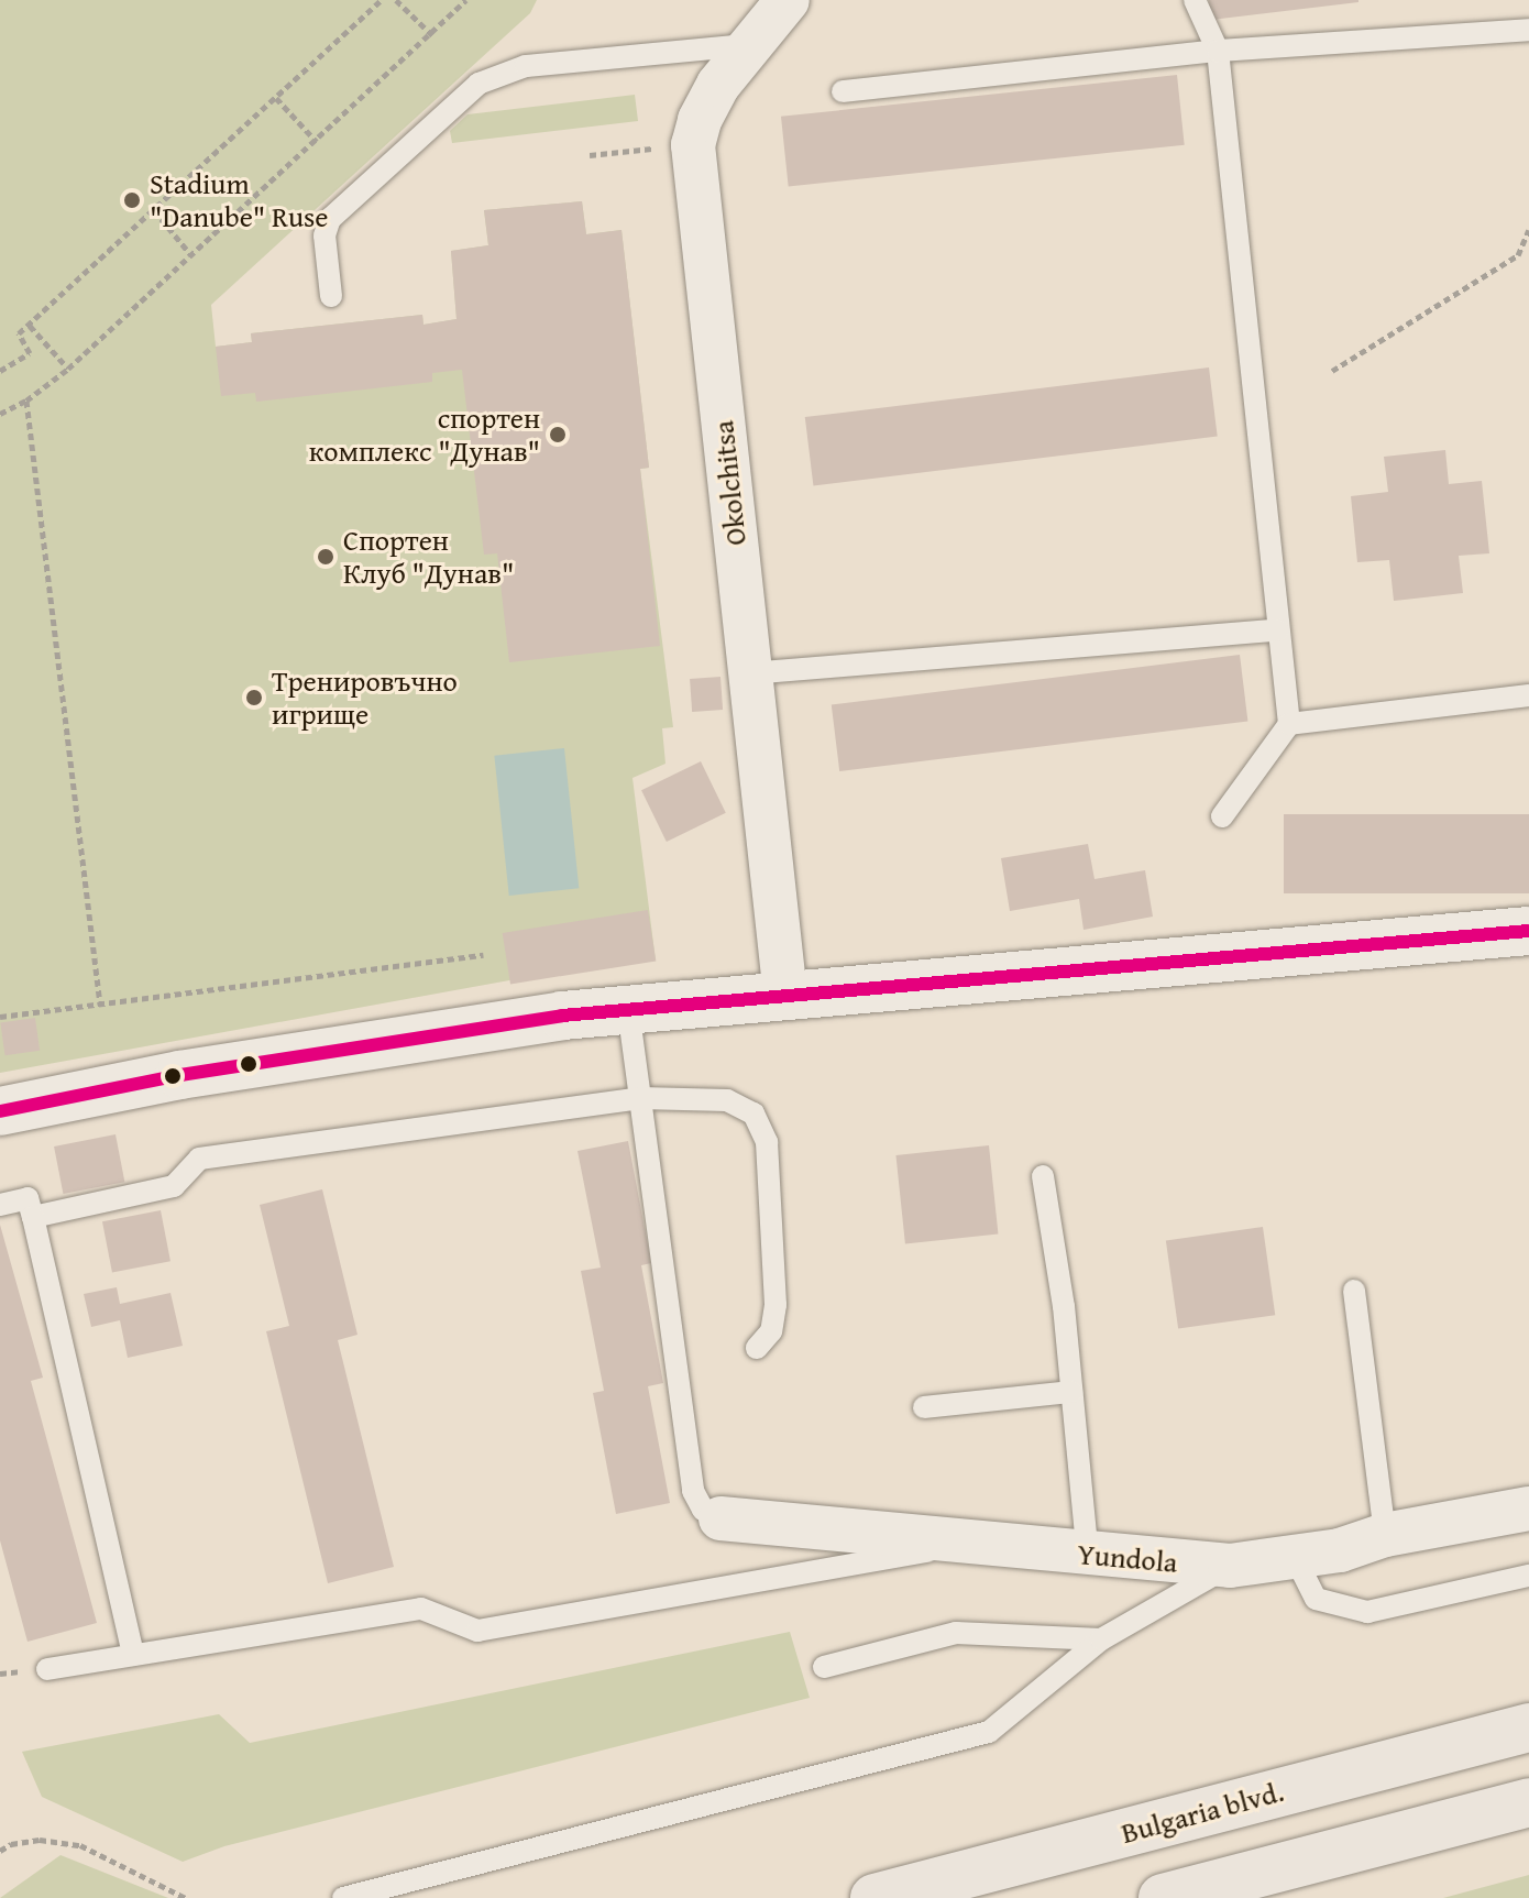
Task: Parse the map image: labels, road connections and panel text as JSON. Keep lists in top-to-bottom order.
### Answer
{
  "streets": {
    "highway": ["Bulgaria blvd."],
    "street": ["Okolchitsa", "Yundola"]
  },
  "places": [
    "Stadium \"Danube\" Ruse",
    "спортен комплекс \"Дунав\"",
    "Спортен Клуб \"Дунав\"",
    "Тренировъчно игрище"
  ]
}
